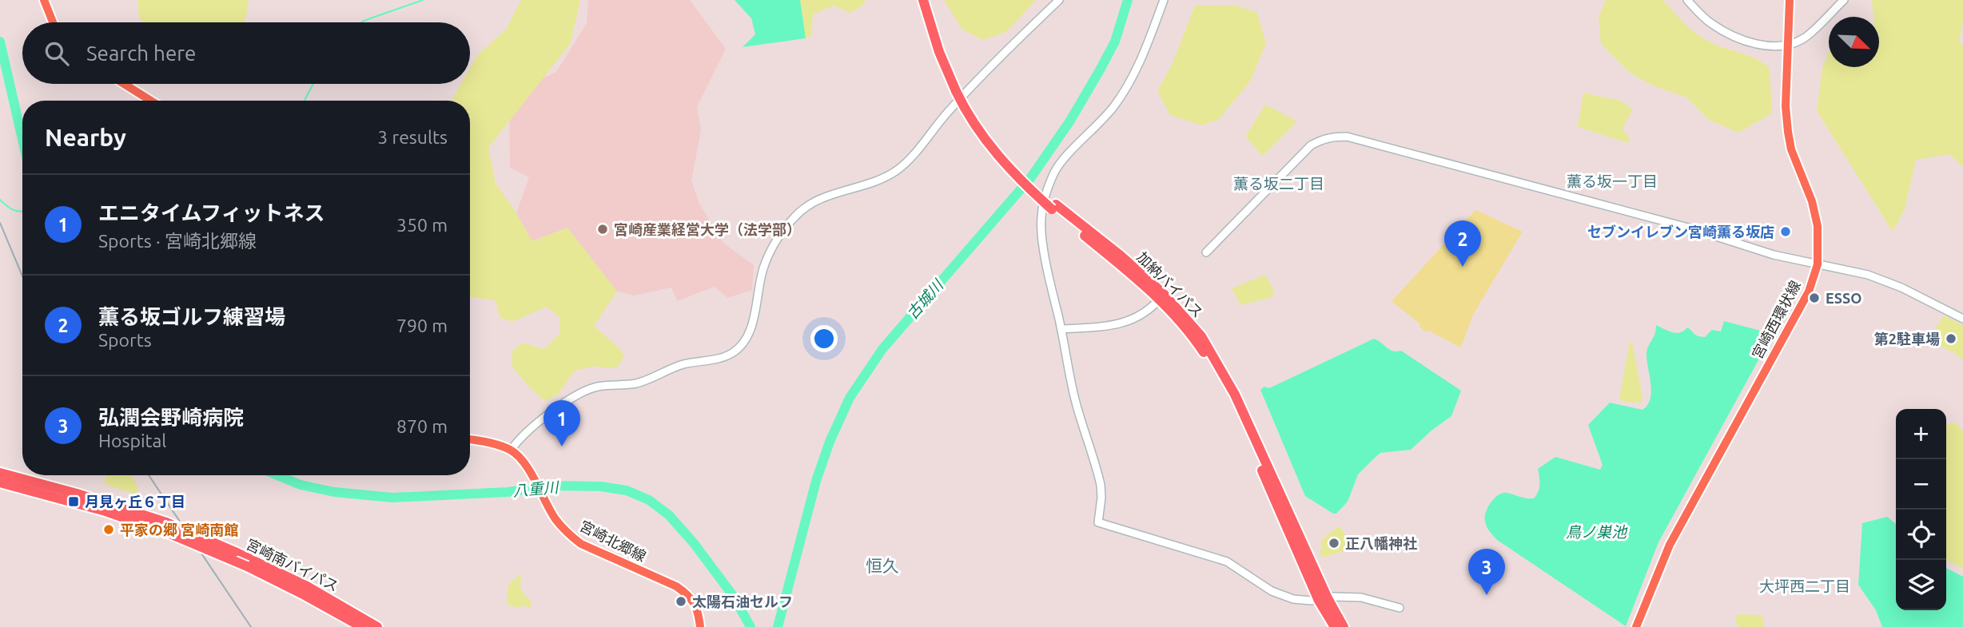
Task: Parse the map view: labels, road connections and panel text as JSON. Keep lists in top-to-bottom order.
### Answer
{
  "streets": {
    "highway": ["加納バイパス", "宮崎南バイパス"],
    "main road": ["宮崎西環状線", "宮崎北郷線"]
  },
  "districts": [
    "薫る坂一丁目",
    "薫る坂二丁目",
    "恒久",
    "大坪西二丁目"
  ],
  "water": ["古城川", "八重川", "鳥ノ巣池"],
  "places": {
    "other": [
      "宮崎産業経営大学（法学部）",
      "セブンイレブン宮崎薫る坂店",
      "ESSO",
      "第2駐車場",
      "平家の郷 宮崎南館",
      "正八幡神社",
      "太陽石油セルフ"
    ],
    "transit": ["月見ヶ丘６丁目"]
  },
  "north": "bottom right",
  "page": {
    "search": "Search here",
    "heading": ["Nearby", "3 results"],
    "list": [
      {
        "mark": "1",
        "name": "エニタイムフィットネス",
        "note": "Sports · 宮崎北郷線",
        "value": "350 m"
      },
      {
        "mark": "2",
        "name": "薫る坂ゴルフ練習場",
        "note": "Sports",
        "value": "790 m"
      },
      {
        "mark": "3",
        "name": "弘潤会野崎病院",
        "note": "Hospital",
        "value": "870 m"
      }
    ],
    "pins": ["2", "1", "3"],
    "map_buttons": ["+", "−"]
  }
}
